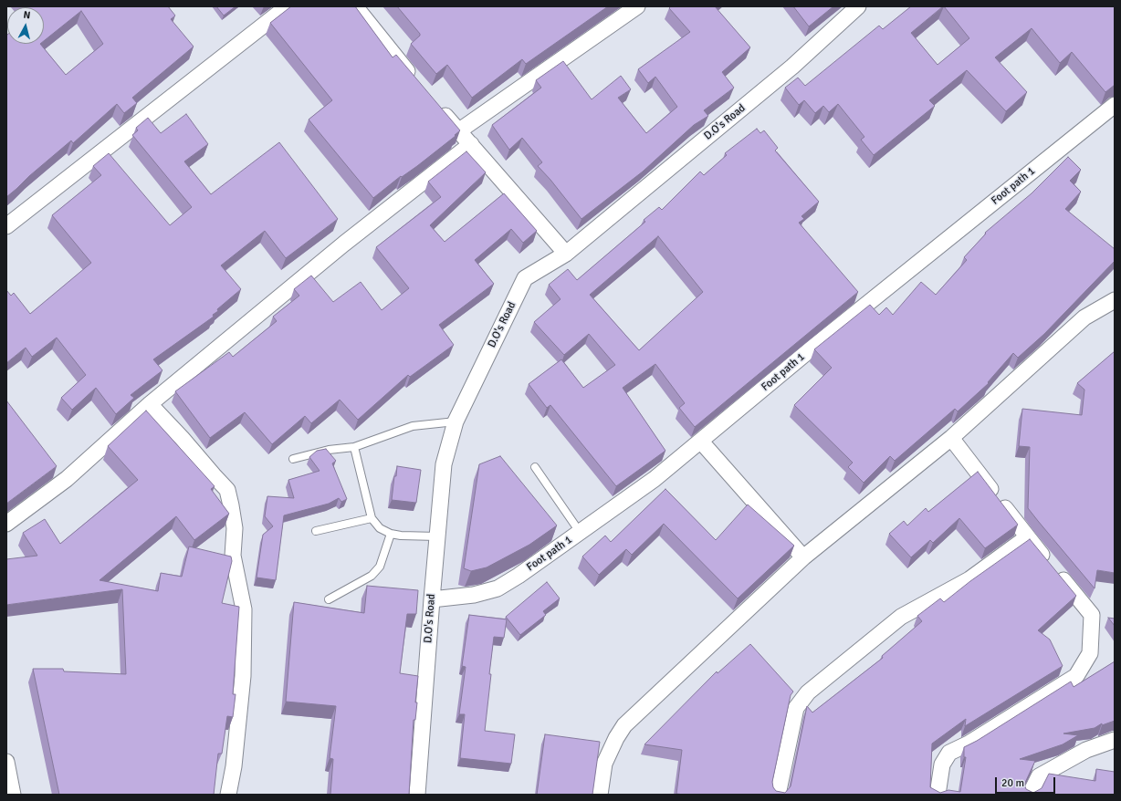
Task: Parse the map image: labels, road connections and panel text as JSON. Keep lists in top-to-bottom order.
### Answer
{
  "streets": {
    "street": ["D.O's Road", "Foot path 1"]
  },
  "crossings": [
    ["D.O's Road", "Foot path 1"]
  ],
  "scale_bar": "20 m",
  "north": "top"
}
